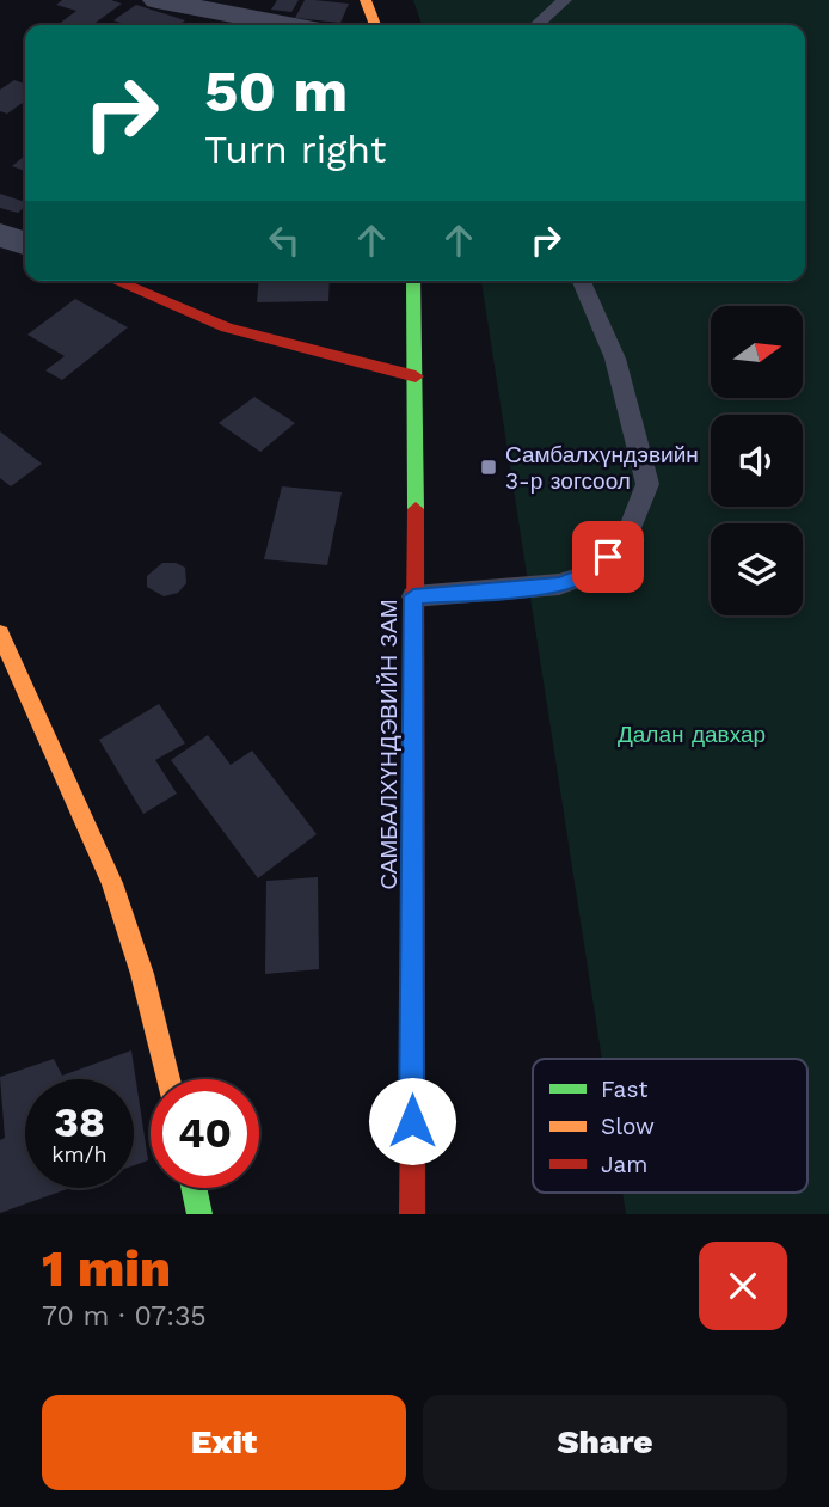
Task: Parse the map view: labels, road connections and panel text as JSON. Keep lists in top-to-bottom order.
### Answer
{
  "streets": {
    "street": ["САМБАЛХҮНДЭВИЙН ЗАМ"]
  },
  "parks": ["Далан давхар"],
  "places": {
    "transit": ["Самбалхүндэвийн 3-р зогсоол"]
  },
  "legend": ["Fast", "Slow", "Jam"],
  "north": "right",
  "page": {
    "turn": ["50 m", "Turn right"],
    "speed": "38 km/h",
    "limit": "40",
    "heading": ["1 min", "70 m · 07:35"],
    "buttons": ["Exit", "Share"]
  }
}
